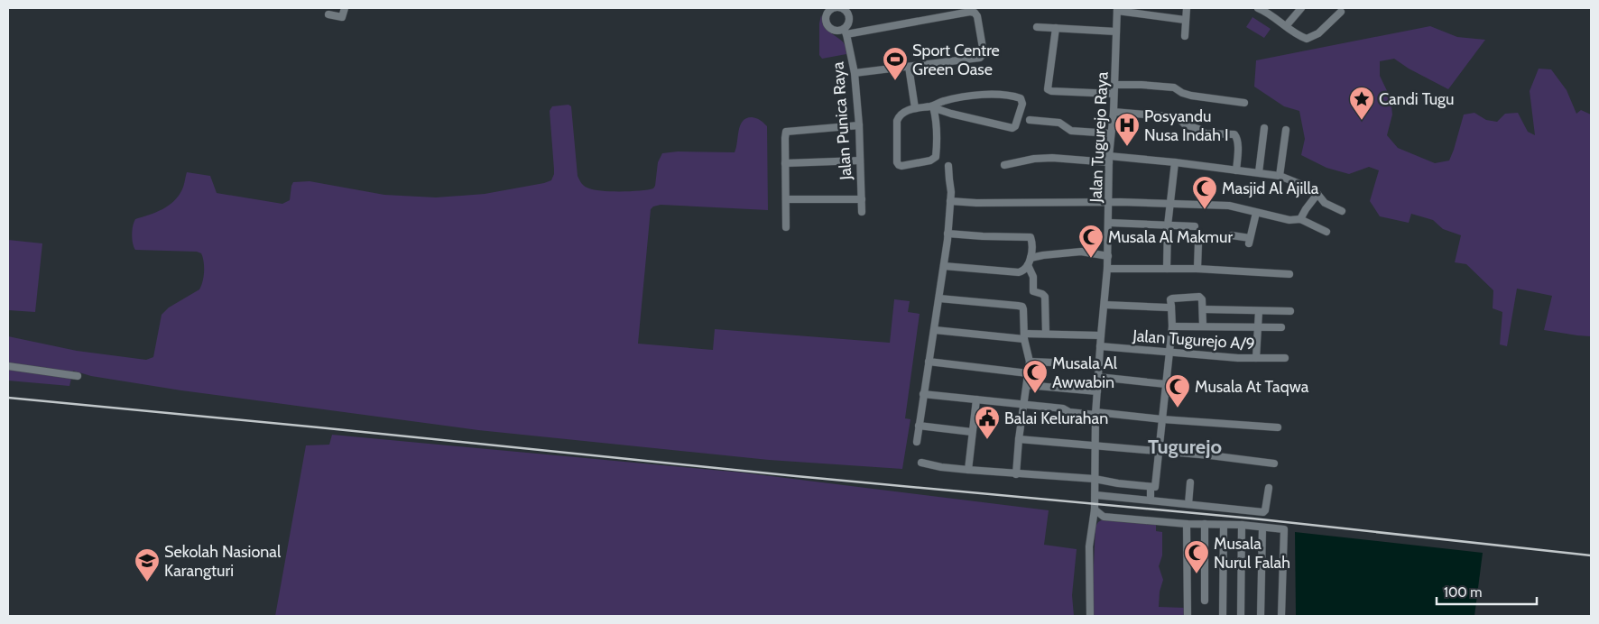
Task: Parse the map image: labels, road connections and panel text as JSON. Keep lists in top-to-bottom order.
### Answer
{
  "streets": {
    "street": ["Jalan Punica Raya", "Jalan Tugurejo Raya", "Jalan Tugurejo A/9"]
  },
  "crossings": [
    ["Jalan Tugurejo Raya", "Jalan Tugurejo A/9"]
  ],
  "districts": ["Tugurejo"],
  "places": {
    "sports": ["Sport Centre Green Oase"],
    "place": ["Candi Tugu"],
    "hospital": ["Posyandu Nusa Indah I"],
    "mosque": [
      "Masjid Al Ajilla",
      "Musala Al Makmur",
      "Musala Al Awwabin",
      "Musala At Taqwa",
      "Musala Nurul Falah"
    ],
    "public building": ["Balai Kelurahan"],
    "school or university": ["Sekolah Nasional Karangturi"]
  },
  "scale_bar": "100 m"
}
